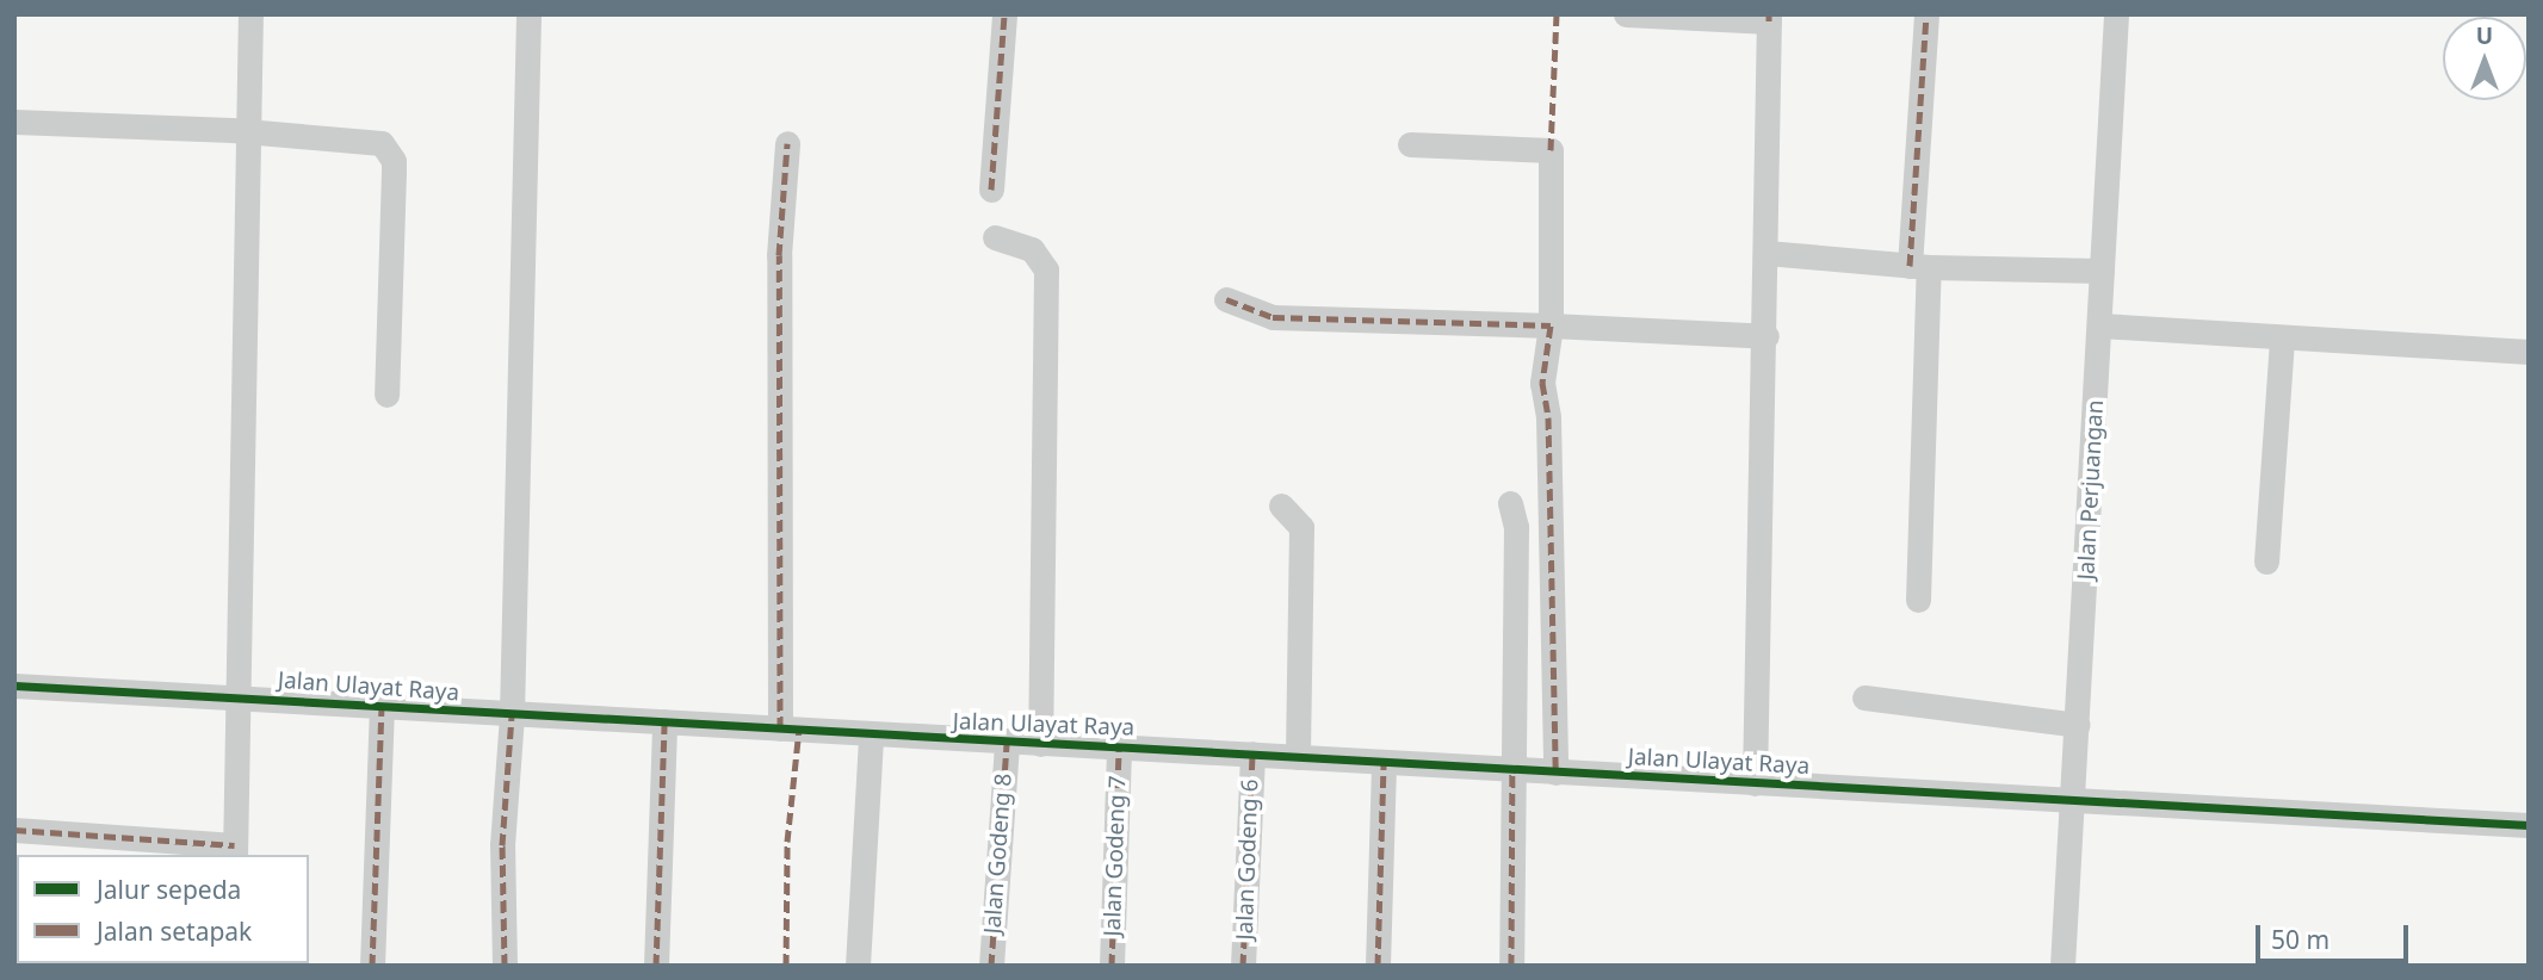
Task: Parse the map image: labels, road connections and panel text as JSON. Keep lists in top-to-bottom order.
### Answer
{
  "streets": {
    "street": [
      "Jalan Perjuangan",
      "Jalan Ulayat Raya",
      "Jalan Godeng 8",
      "Jalan Godeng 7",
      "Jalan Godeng 6"
    ]
  },
  "crossings": [
    ["Jalan Perjuangan", "Jalan Ulayat Raya"],
    ["Jalan Ulayat Raya", "Jalan Godeng 8"],
    ["Jalan Ulayat Raya", "Jalan Godeng 7"],
    ["Jalan Ulayat Raya", "Jalan Godeng 6"]
  ],
  "legend": ["Jalur sepeda", "Jalan setapak"],
  "scale_bar": "50 m",
  "north": "top"
}
